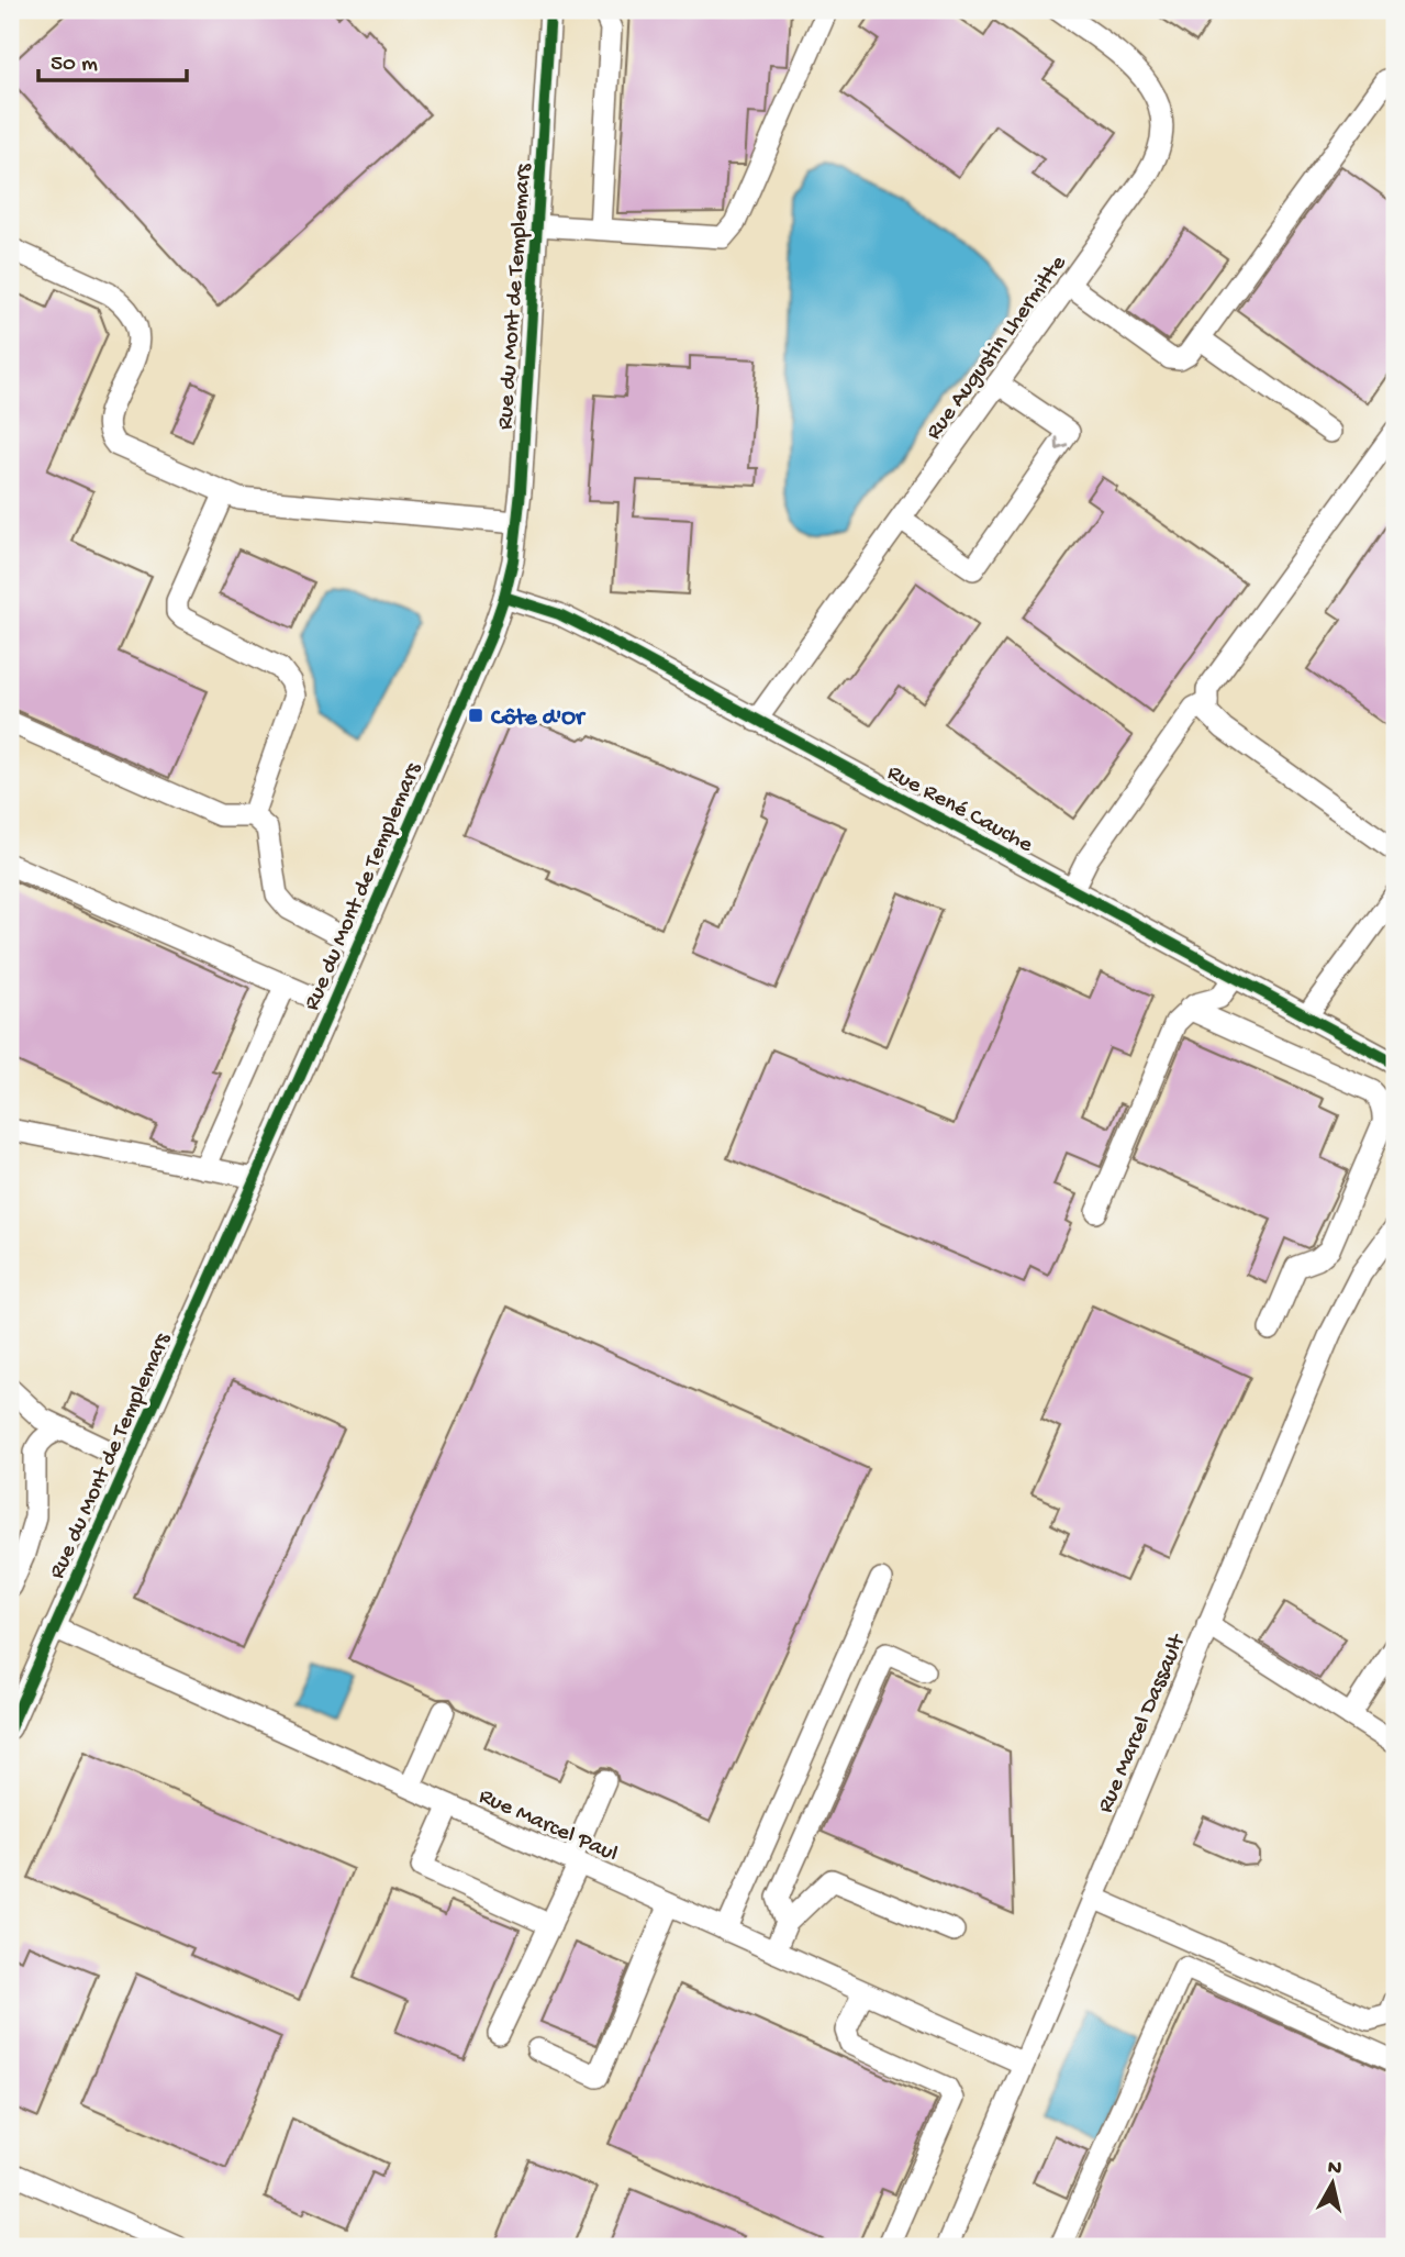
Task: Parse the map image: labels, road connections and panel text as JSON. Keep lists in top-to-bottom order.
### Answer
{
  "streets": {
    "street": [
      "Rue du Mont de Templemars",
      "Rue Augustin Lhermitte",
      "Rue René Cauche",
      "Rue Marcel Dassault",
      "Rue Marcel Paul"
    ]
  },
  "crossings": [
    ["Rue du Mont de Templemars", "Rue René Cauche"],
    ["Rue du Mont de Templemars", "Rue Marcel Paul"],
    ["Rue Augustin Lhermitte", "Rue René Cauche"],
    ["Rue Marcel Dassault", "Rue Marcel Paul"]
  ],
  "places": {
    "transit": ["Côte d'Or"]
  },
  "scale_bar": "50 m",
  "north": "top"
}
